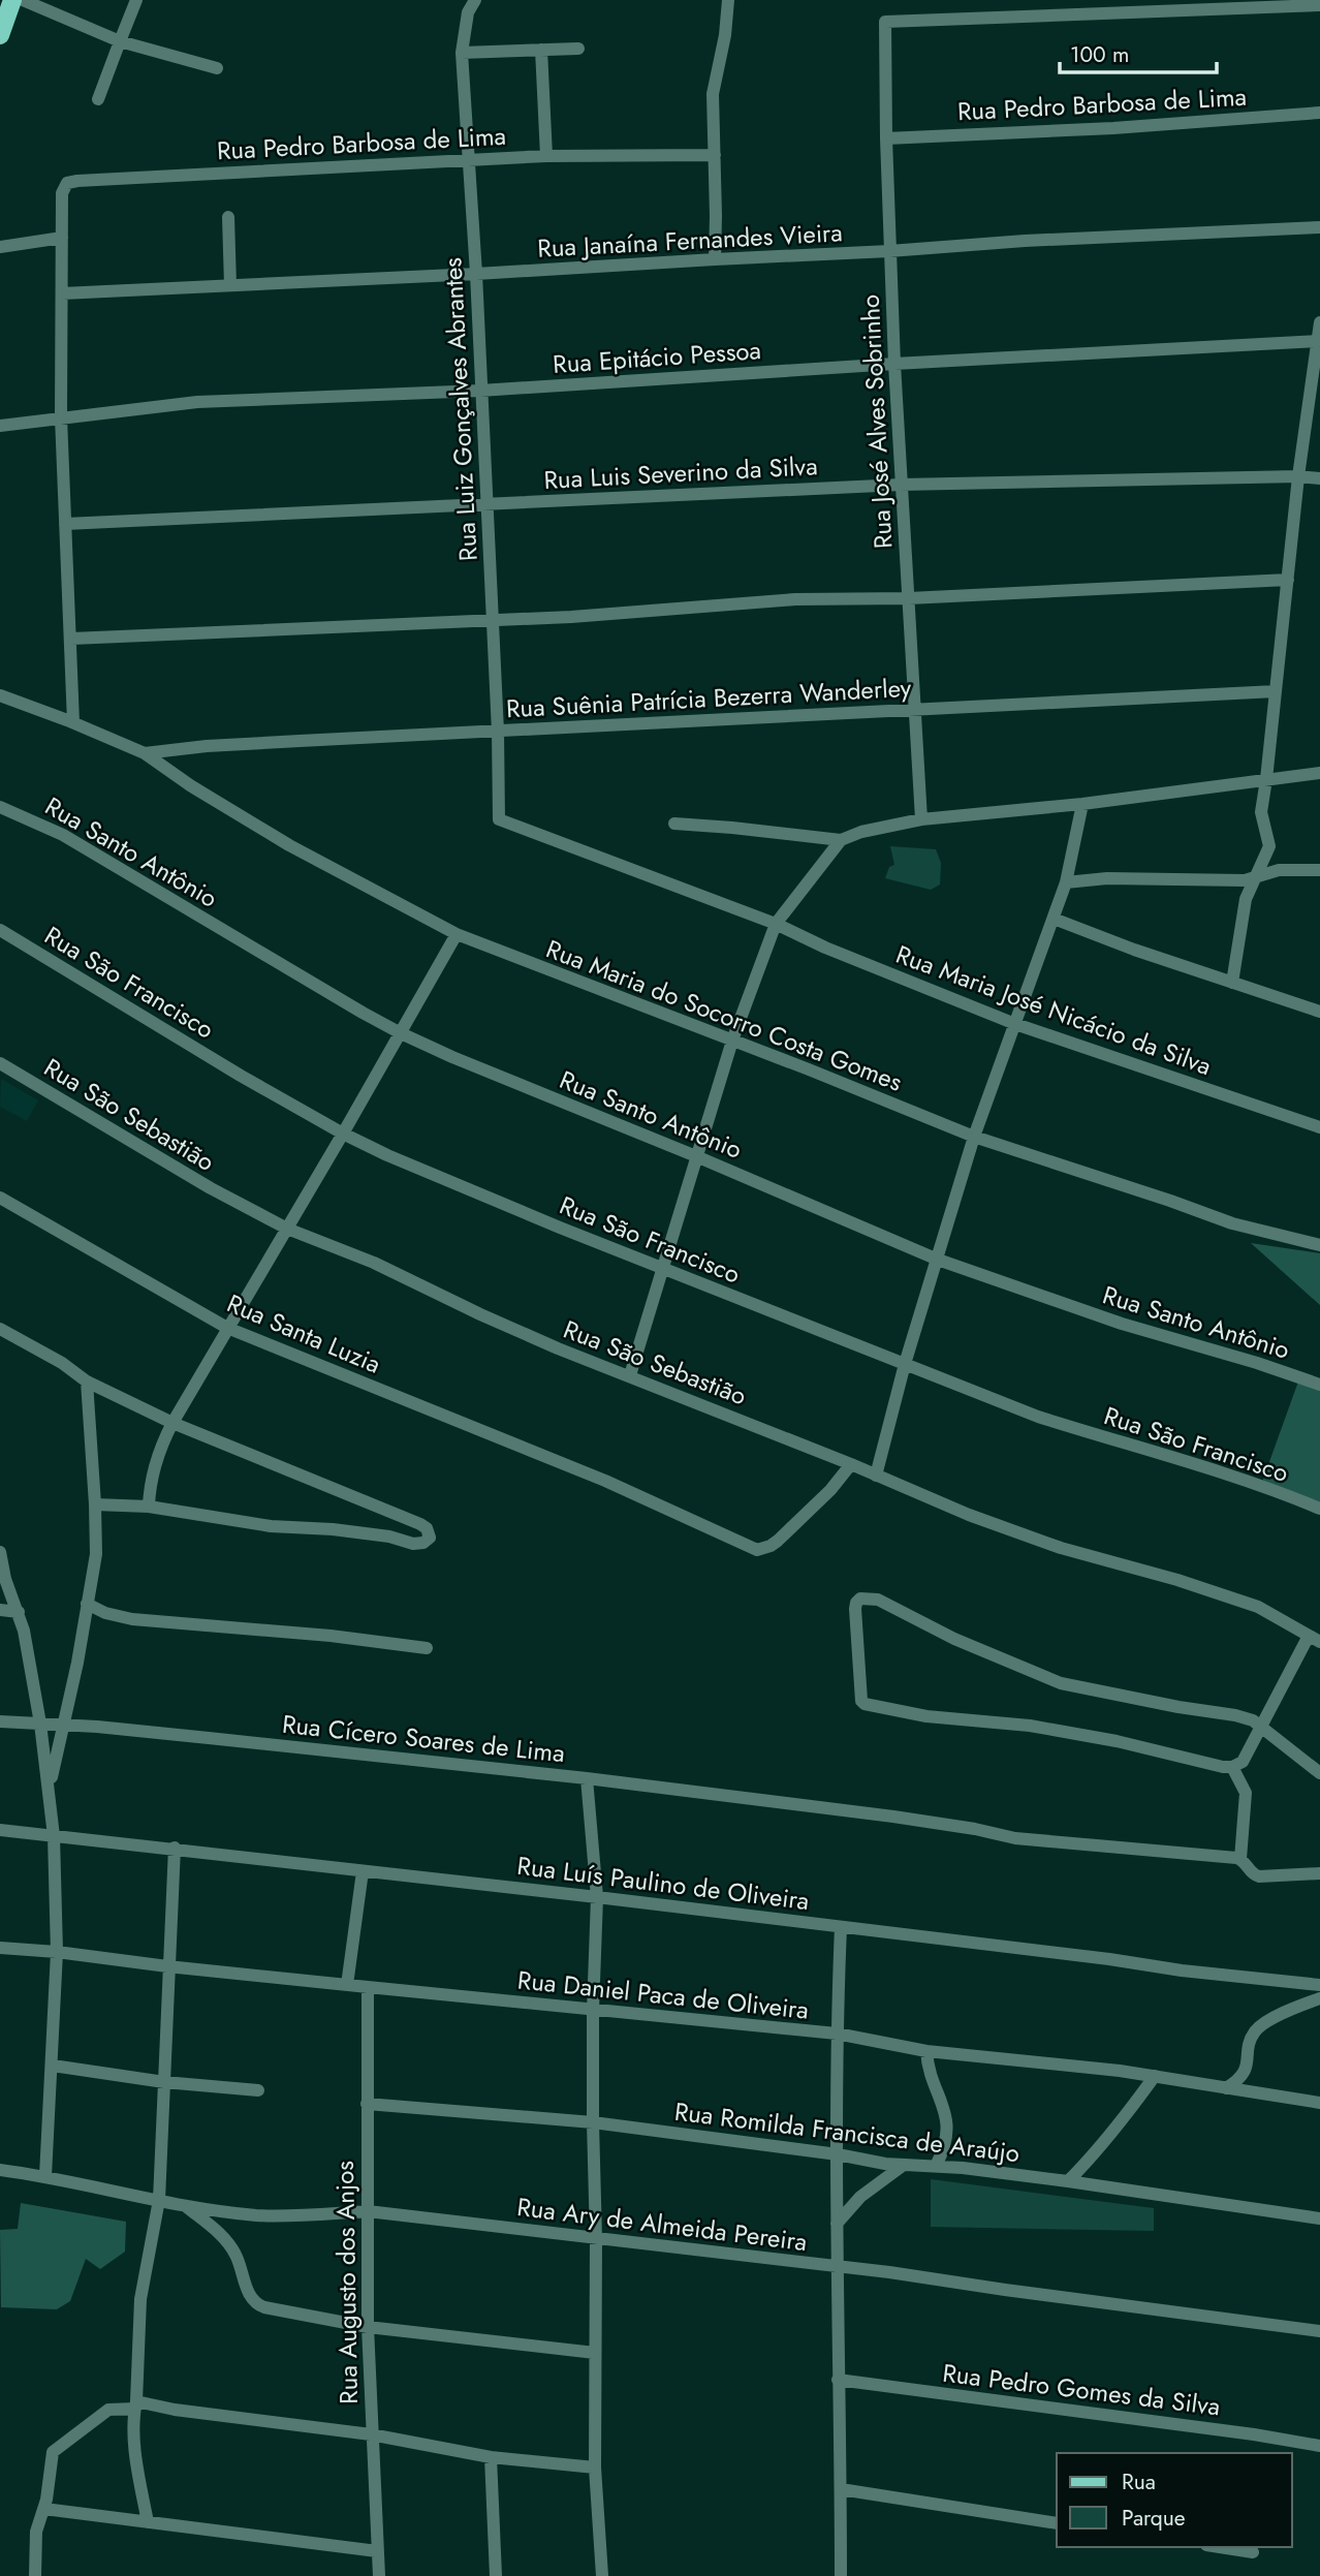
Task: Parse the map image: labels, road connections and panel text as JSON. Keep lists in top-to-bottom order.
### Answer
{
  "streets": {
    "street": [
      "Rua Pedro Barbosa de Lima",
      "Rua Janaína Fernandes Vieira",
      "Rua Epitácio Pessoa",
      "Rua Luiz Gonçalves Abrantes",
      "Rua José Alves Sobrinho",
      "Rua Luis Severino da Silva",
      "Rua Suênia Patrícia Bezerra Wanderley",
      "Rua Santo Antônio",
      "Rua São Francisco",
      "Rua Maria José Nicácio da Silva",
      "Rua Maria do Socorro Costa Gomes",
      "Rua São Sebastião",
      "Rua Santa Luzia",
      "Rua Cícero Soares de Lima",
      "Rua Luís Paulino de Oliveira",
      "Rua Daniel Paca de Oliveira",
      "Rua Romilda Francisca de Araújo",
      "Rua Ary de Almeida Pereira",
      "Rua Augusto dos Anjos",
      "Rua Pedro Gomes da Silva"
    ]
  },
  "crossings": [
    ["Rua Pedro Barbosa de Lima", "Rua Luiz Gonçalves Abrantes"],
    ["Rua Pedro Barbosa de Lima", "Rua José Alves Sobrinho"],
    ["Rua Janaína Fernandes Vieira", "Rua Luiz Gonçalves Abrantes"],
    ["Rua Janaína Fernandes Vieira", "Rua José Alves Sobrinho"],
    ["Rua Epitácio Pessoa", "Rua Luiz Gonçalves Abrantes"],
    ["Rua Epitácio Pessoa", "Rua José Alves Sobrinho"],
    ["Rua Luiz Gonçalves Abrantes", "Rua Luis Severino da Silva"],
    ["Rua Luiz Gonçalves Abrantes", "Rua Suênia Patrícia Bezerra Wanderley"],
    ["Rua Luiz Gonçalves Abrantes", "Rua Maria José Nicácio da Silva"],
    ["Rua José Alves Sobrinho", "Rua Luis Severino da Silva"],
    ["Rua José Alves Sobrinho", "Rua Suênia Patrícia Bezerra Wanderley"],
    ["Rua Suênia Patrícia Bezerra Wanderley", "Rua Maria do Socorro Costa Gomes"],
    ["Rua São Sebastião", "Rua Santa Luzia"],
    ["Rua Daniel Paca de Oliveira", "Rua Augusto dos Anjos"],
    ["Rua Romilda Francisca de Araújo", "Rua Augusto dos Anjos"],
    ["Rua Ary de Almeida Pereira", "Rua Augusto dos Anjos"]
  ],
  "legend": ["Rua", "Parque"],
  "scale_bar": "100 m"
}
